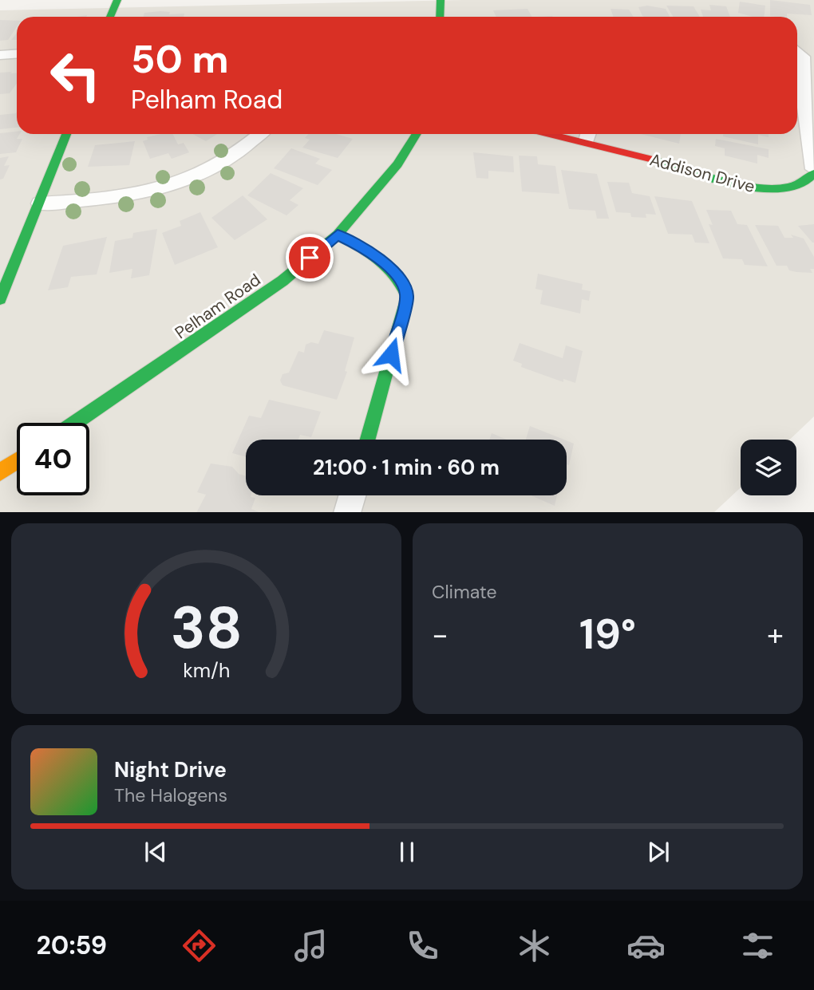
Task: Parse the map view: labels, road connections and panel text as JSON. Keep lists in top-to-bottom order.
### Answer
{
  "streets": {
    "street": ["Addison Drive", "Pelham Road"]
  },
  "page": {
    "turn": ["50 m", "Pelham Road"],
    "limit": "40",
    "trip": "21:00 · 1 min · 60 m",
    "tile": "Climate",
    "heat": ["−", "19°", "+"],
    "song": ["Night Drive", "The Halogens"],
    "tabs": "20:59",
    "gauge": ["38", "km/h"]
  }
}
